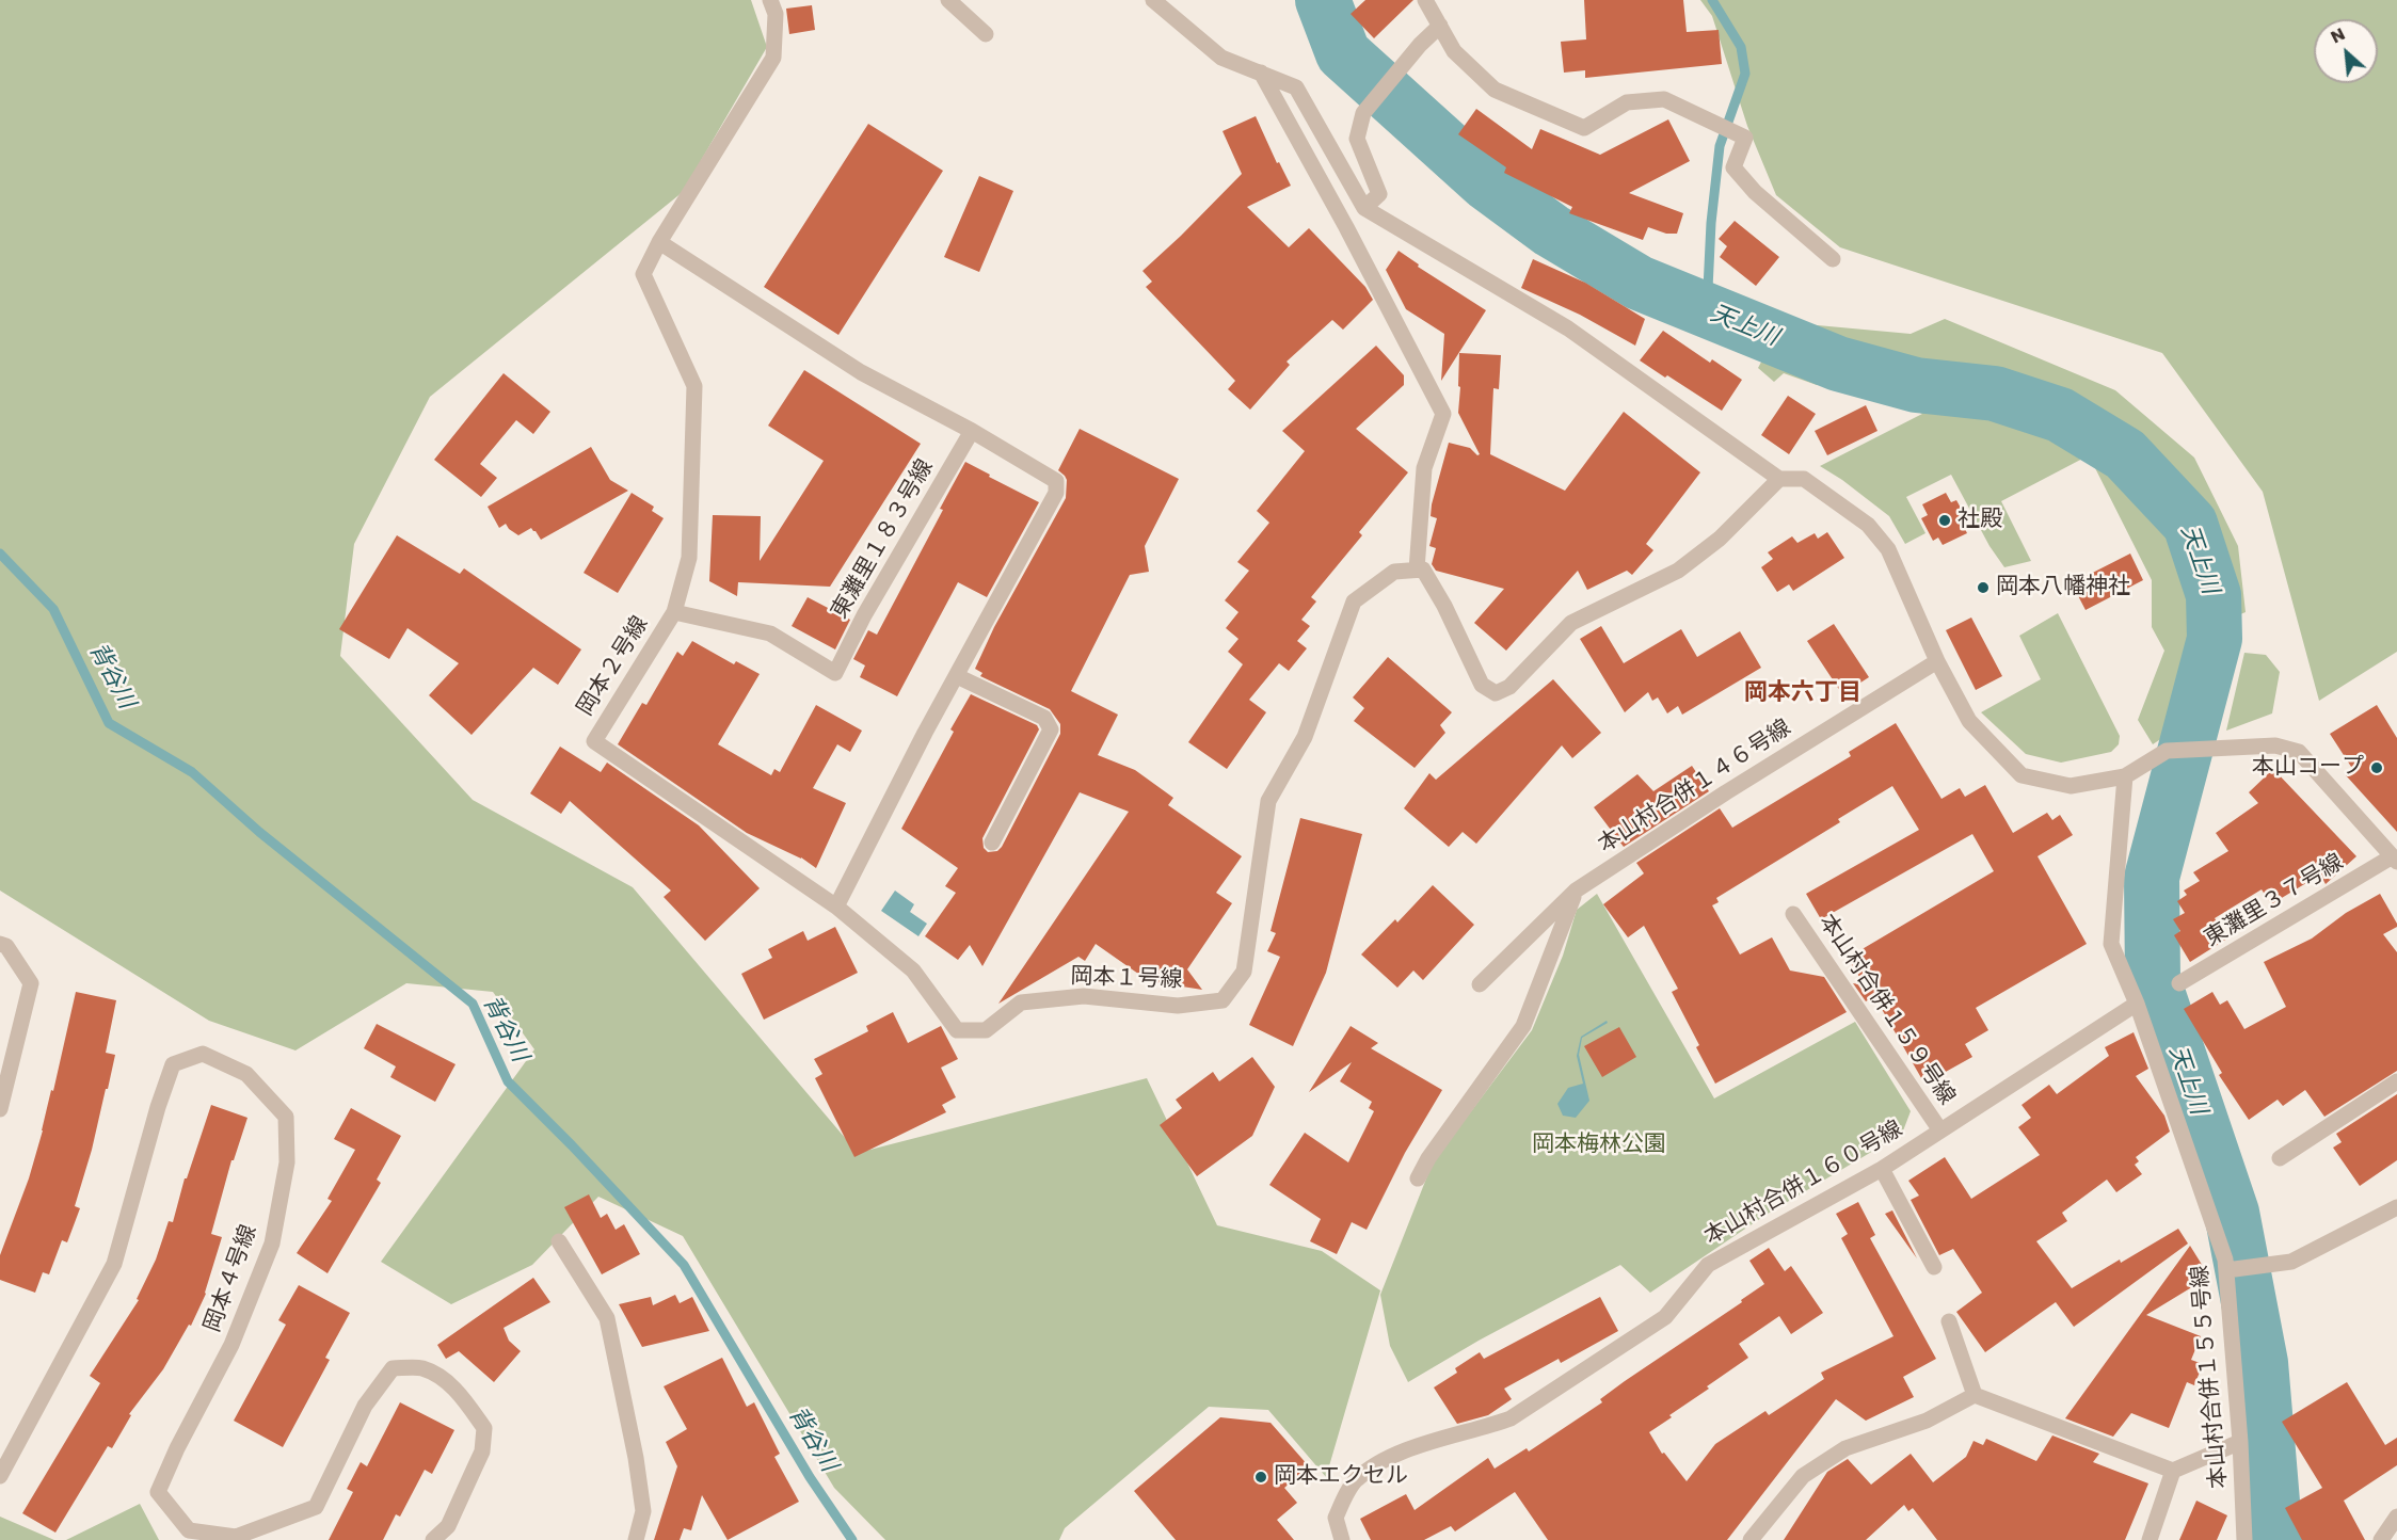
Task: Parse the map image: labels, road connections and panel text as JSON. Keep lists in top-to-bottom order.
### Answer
{
  "streets": {
    "street": [
      "東灘里１８３号線",
      "岡本２号線",
      "本山村合併１４６号線",
      "東灘里３７号線",
      "岡本１号線",
      "本山村合併１５９号線",
      "本山村合併１６０号線",
      "岡本４号線",
      "本山村合併１５５号線"
    ]
  },
  "crossings": [
    ["東灘里１８３号線", "岡本２号線"],
    ["岡本２号線", "岡本１号線"],
    ["本山村合併１５９号線", "本山村合併１６０号線"],
    ["本山村合併１６０号線", "本山村合併１５５号線"]
  ],
  "districts": ["岡本六丁目"],
  "water": ["天上川", "背谷川"],
  "parks": ["岡本梅林公園"],
  "places": [
    "社殿",
    "岡本八幡神社",
    "本山コープ",
    "岡本エクセル"
  ],
  "north": "top left"
}
